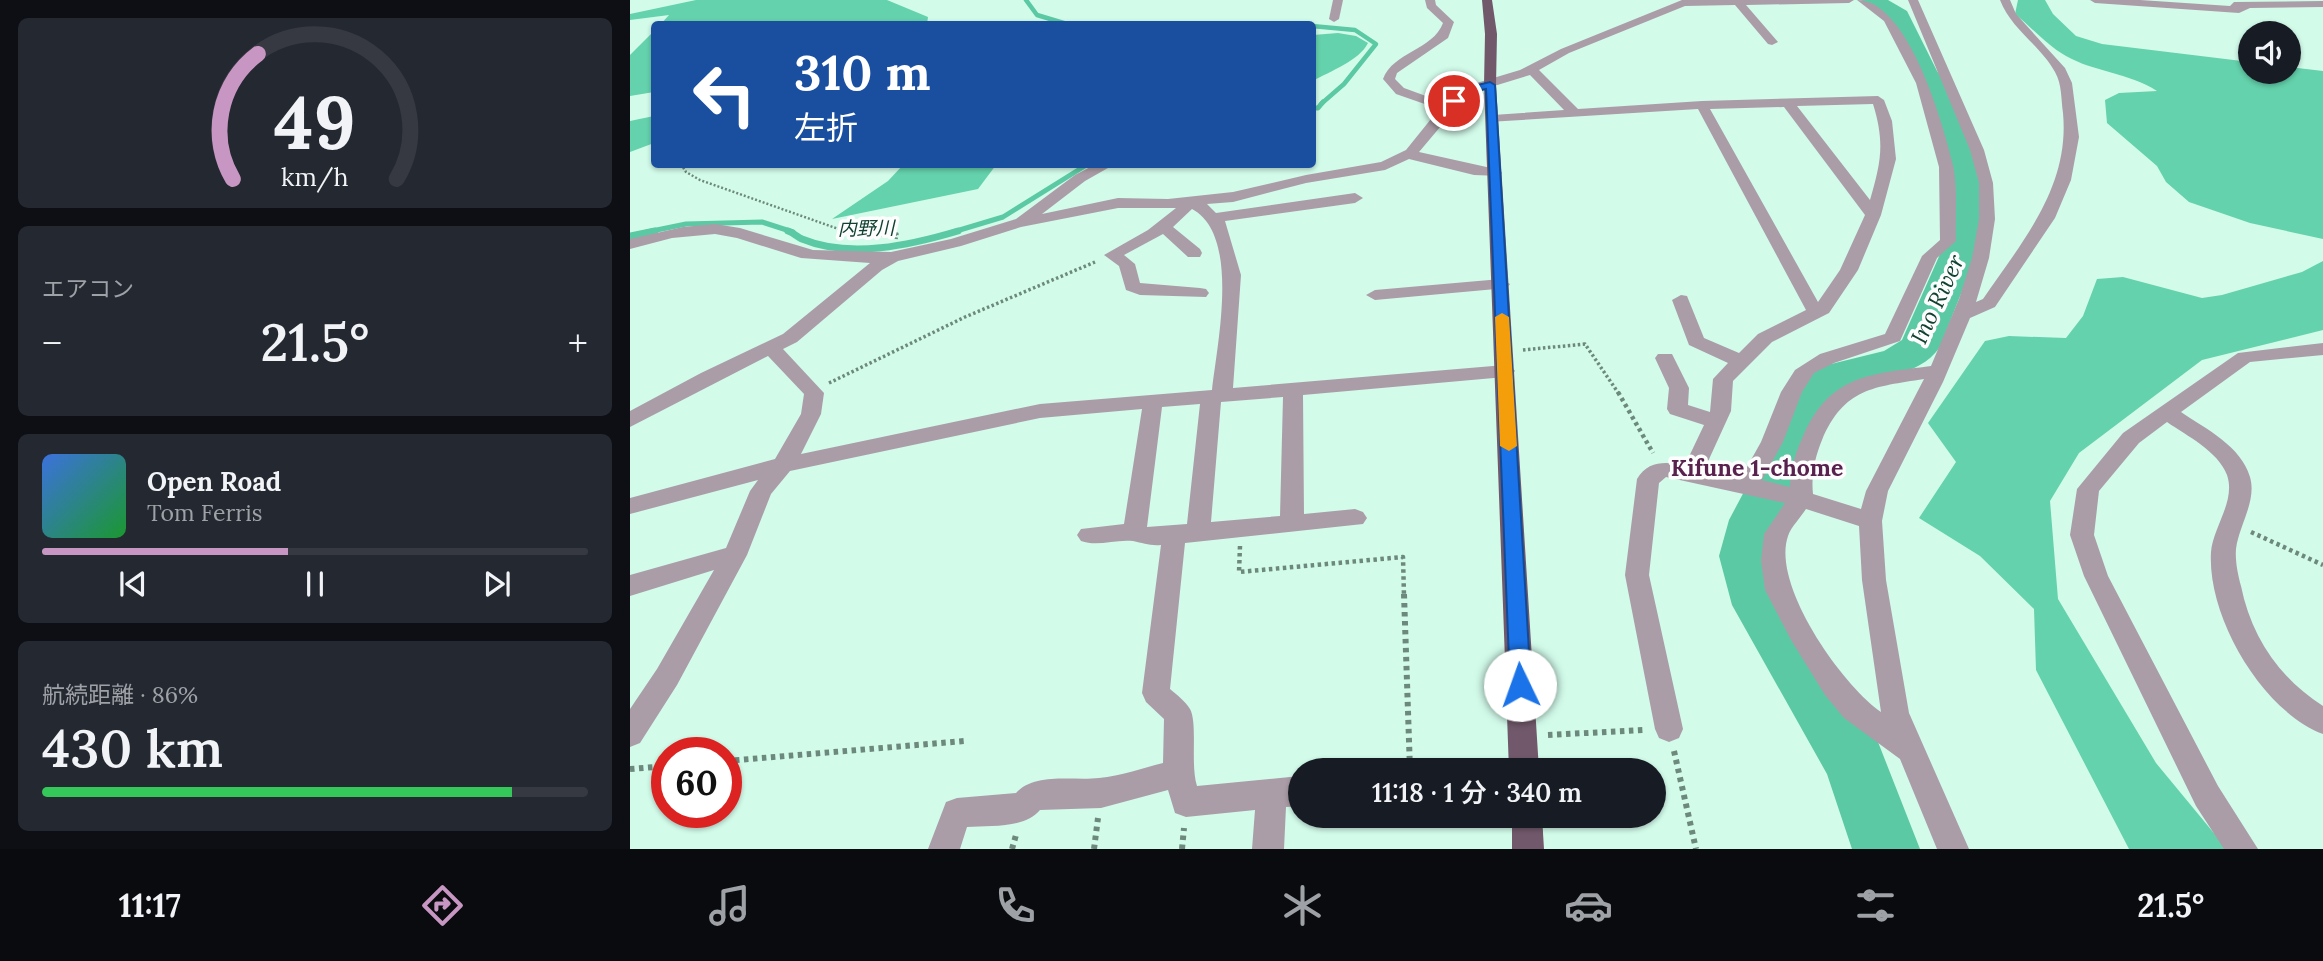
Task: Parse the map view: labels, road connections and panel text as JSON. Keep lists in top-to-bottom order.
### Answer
{
  "districts": ["Kifune 1-chome"],
  "water": ["内野川", "Ino River"],
  "page": {
    "turn": ["310 m", "左折"],
    "tile": [
      "エアコン",
      ["航続距離 · 86%", "430 km"]
    ],
    "heat": ["−", "21.5°", "+"],
    "song": ["Open Road", "Tom Ferris"],
    "limit": "60",
    "trip": "11:18 · 1 分 · 340 m",
    "tabs": ["11:17", "21.5°"],
    "gauge": ["49", "km/h"]
  }
}
